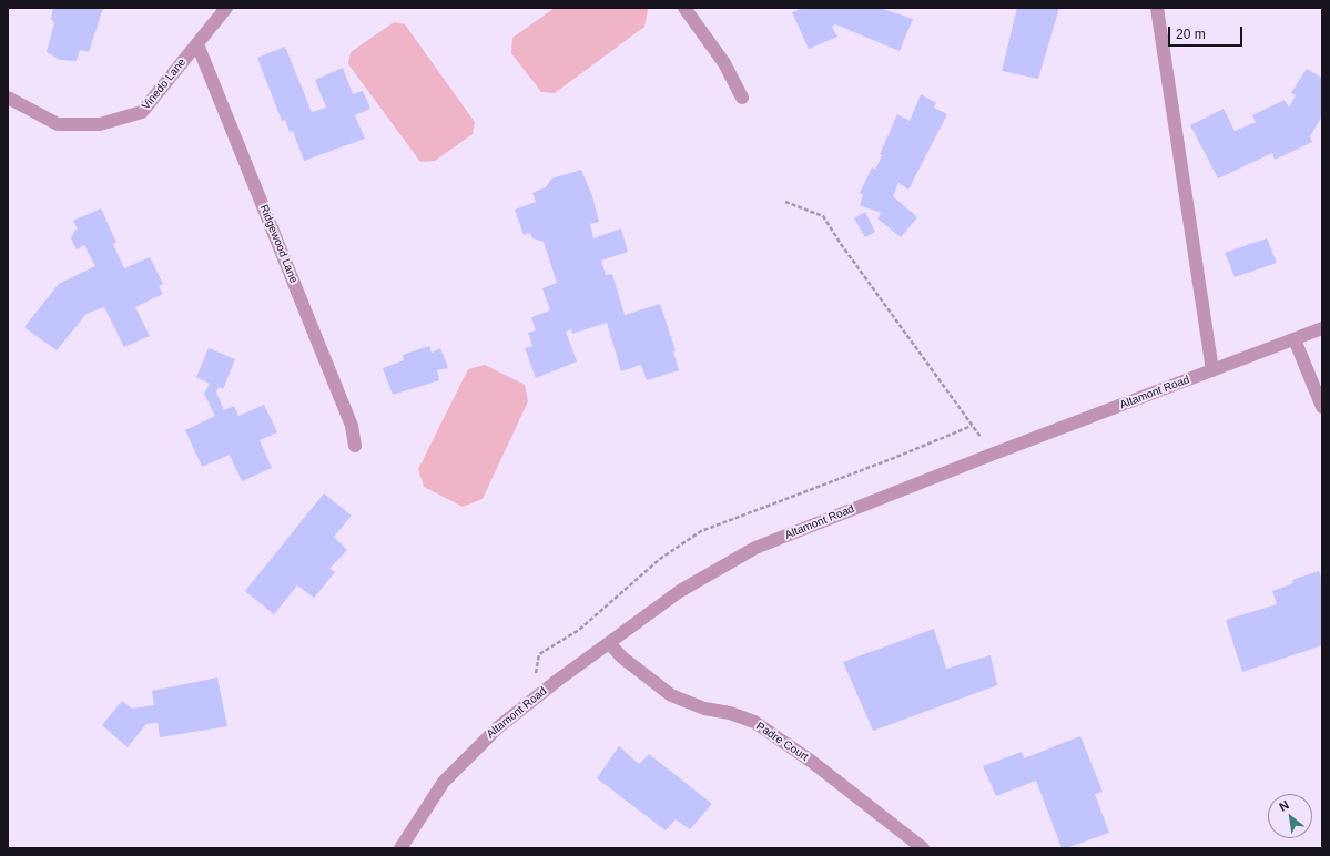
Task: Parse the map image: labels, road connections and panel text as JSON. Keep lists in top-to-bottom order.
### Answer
{
  "streets": {
    "street": [
      "Vinedo Lane",
      "Ridgewood Lane",
      "Altamont Road",
      "Padre Court"
    ]
  },
  "crossings": [
    ["Vinedo Lane", "Ridgewood Lane"],
    ["Altamont Road", "Padre Court"]
  ],
  "scale_bar": "20 m",
  "north": "top left"
}
